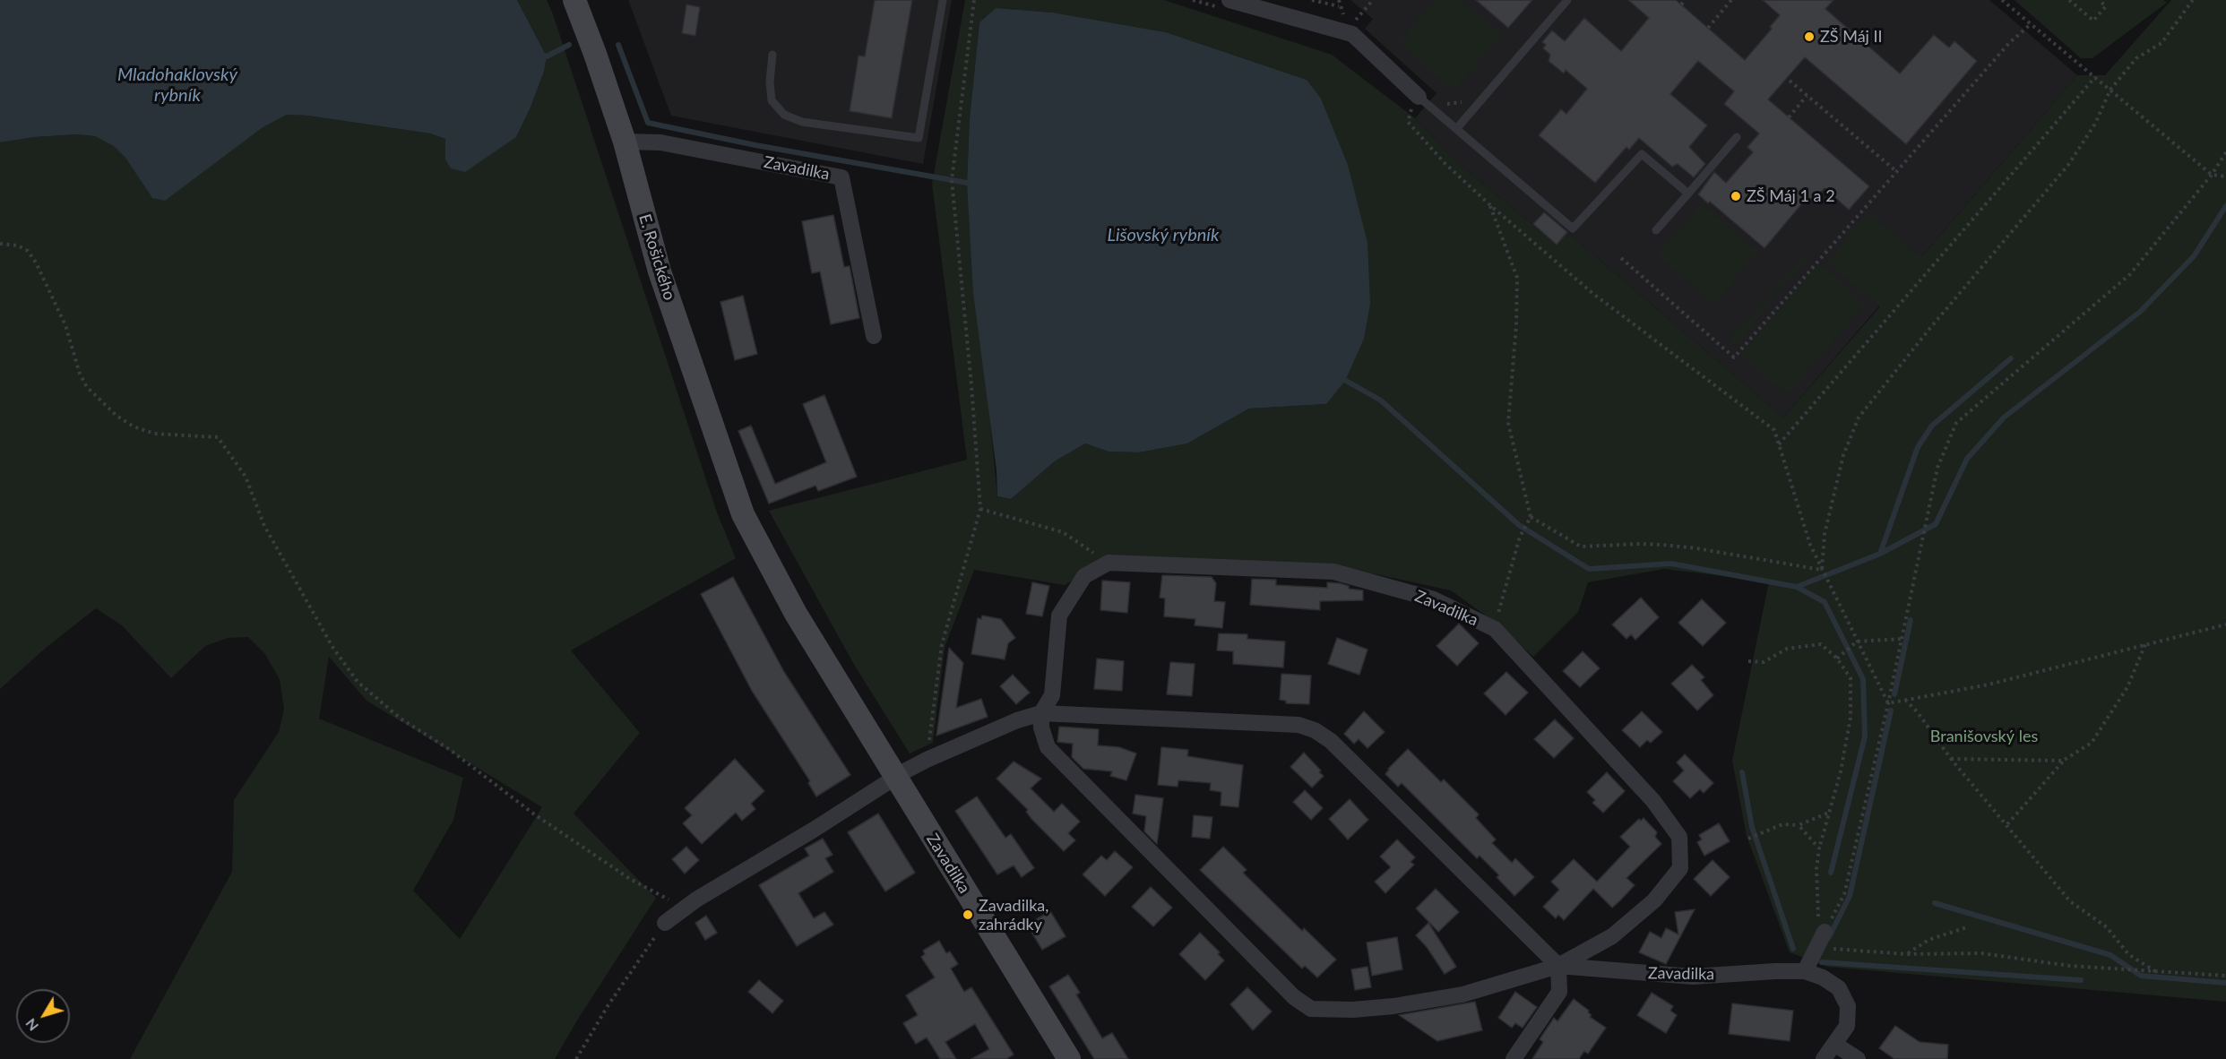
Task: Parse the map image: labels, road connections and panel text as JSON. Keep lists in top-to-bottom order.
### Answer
{
  "streets": {
    "street": ["Zavadilka", "E. Rošického"]
  },
  "crossings": [
    ["Zavadilka", "E. Rošického"]
  ],
  "water": ["Mladohaklovský rybník", "Lišovský rybník"],
  "parks": ["Branišovský les"],
  "places": ["ZŠ Máj II", "ZŠ Máj 1 a 2", "Zavadilka, zahrádky"],
  "north": "bottom left"
}
